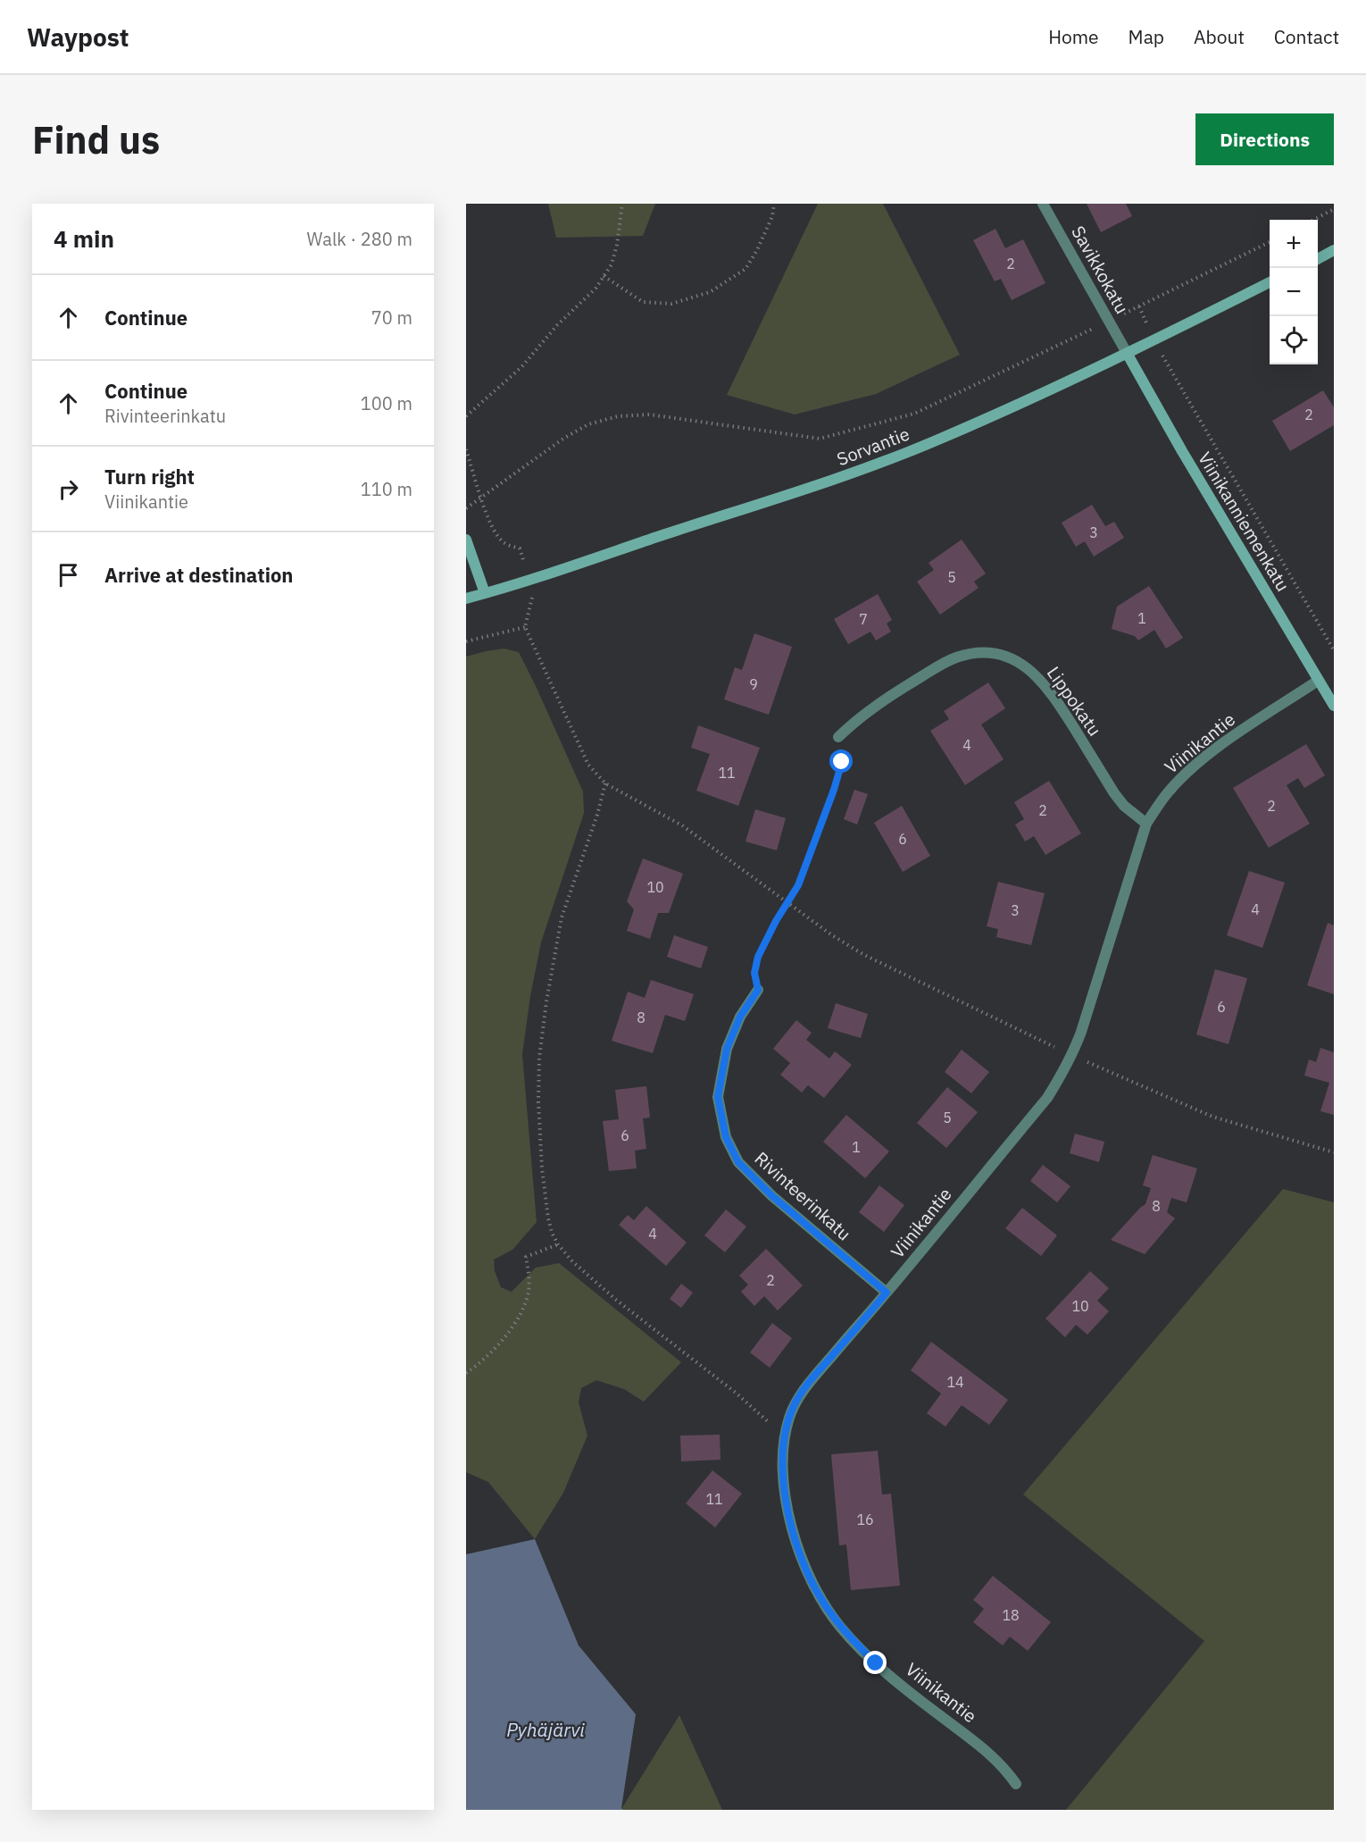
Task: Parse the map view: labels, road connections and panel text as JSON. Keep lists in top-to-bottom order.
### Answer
{
  "streets": {
    "main road": ["Sorvantie", "Viinikanniemenkatu"],
    "street": [
      "Savikkokatu",
      "Lippokatu",
      "Viinikantie",
      "Rivinteerinkatu"
    ]
  },
  "crossings": [
    ["Savikkokatu", "Sorvantie"],
    ["Savikkokatu", "Viinikanniemenkatu"],
    ["Sorvantie", "Viinikanniemenkatu"],
    ["Viinikanniemenkatu", "Viinikantie"],
    ["Lippokatu", "Viinikantie"],
    ["Viinikantie", "Rivinteerinkatu"]
  ],
  "water": ["Pyhäjärvi"],
  "house_numbers": [
    "2",
    "2",
    "3",
    "5",
    "1",
    "7",
    "9",
    "4",
    "11",
    "2",
    "2",
    "6",
    "10",
    "4",
    "3",
    "6",
    "8",
    "5",
    "6",
    "1",
    "8",
    "4",
    "2",
    "10",
    "14",
    "11",
    "16",
    "18"
  ],
  "page": {
    "header": "Waypost",
    "nav": [
      "Home",
      "Map",
      "About",
      "Contact"
    ],
    "buttons": "Directions",
    "title": "Find us",
    "heading": ["4 min", "Walk · 280 m"],
    "map_buttons": ["+", "−"],
    "list": [
      ["Continue", "70 m"],
      ["Continue", "Rivinteerinkatu", "100 m"],
      ["Turn right", "Viinikantie", "110 m"],
      "Arrive at destination"
    ]
  }
}
